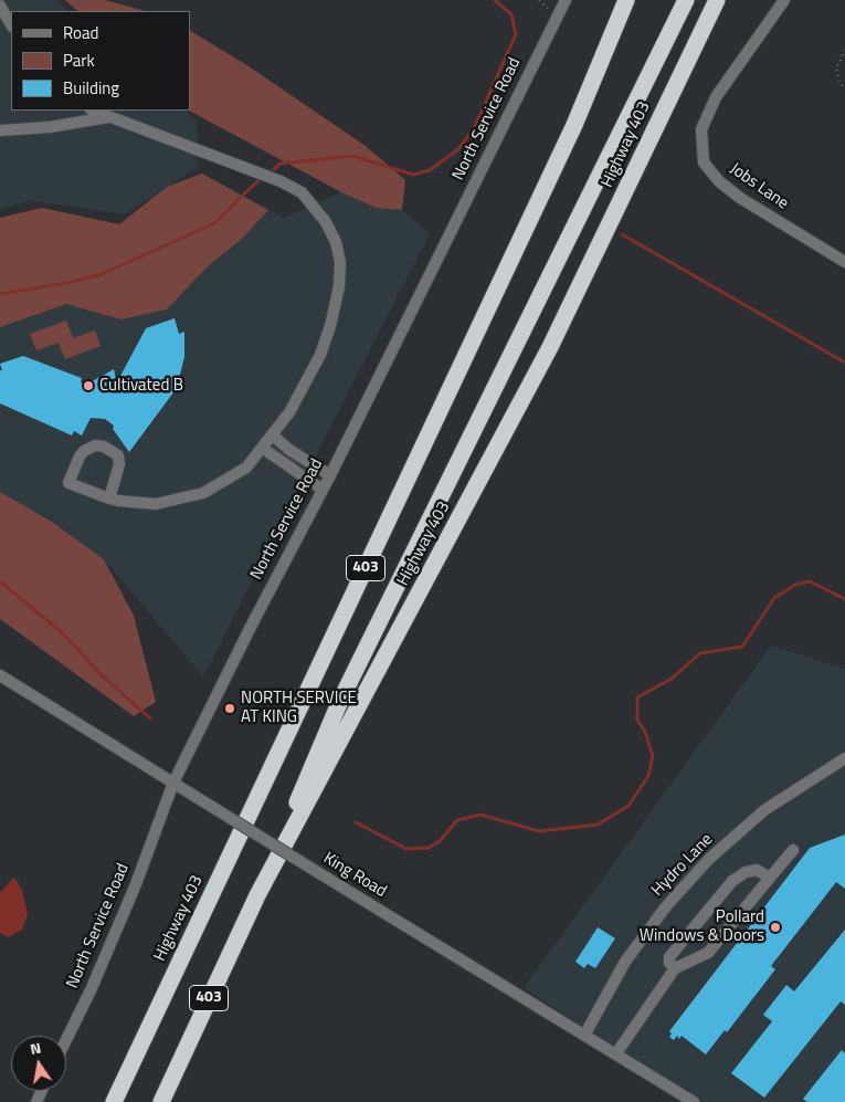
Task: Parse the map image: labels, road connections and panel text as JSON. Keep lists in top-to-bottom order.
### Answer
{
  "streets": {
    "highway": ["Highway 403", "403"],
    "street": [
      "North Service Road",
      "Jobs Lane",
      "Hydro Lane",
      "King Road"
    ]
  },
  "crossings": [
    ["North Service Road", "King Road"],
    ["Hydro Lane", "King Road"]
  ],
  "places": ["Cultivated B", "NORTH SERVICE AT KING", "Pollard Windows & Doors"],
  "legend": ["Road", "Park", "Building"],
  "north": "top"
}
